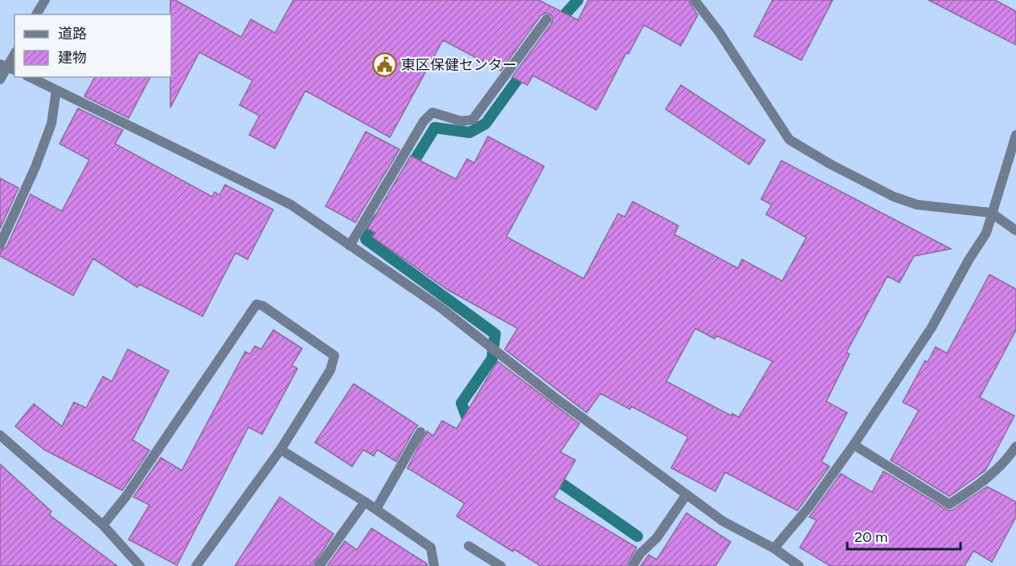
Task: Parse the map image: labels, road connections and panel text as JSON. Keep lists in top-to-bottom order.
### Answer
{
  "places": {
    "public building": ["東区保健センター"]
  },
  "legend": ["道路", "建物"],
  "scale_bar": "20 m"
}
